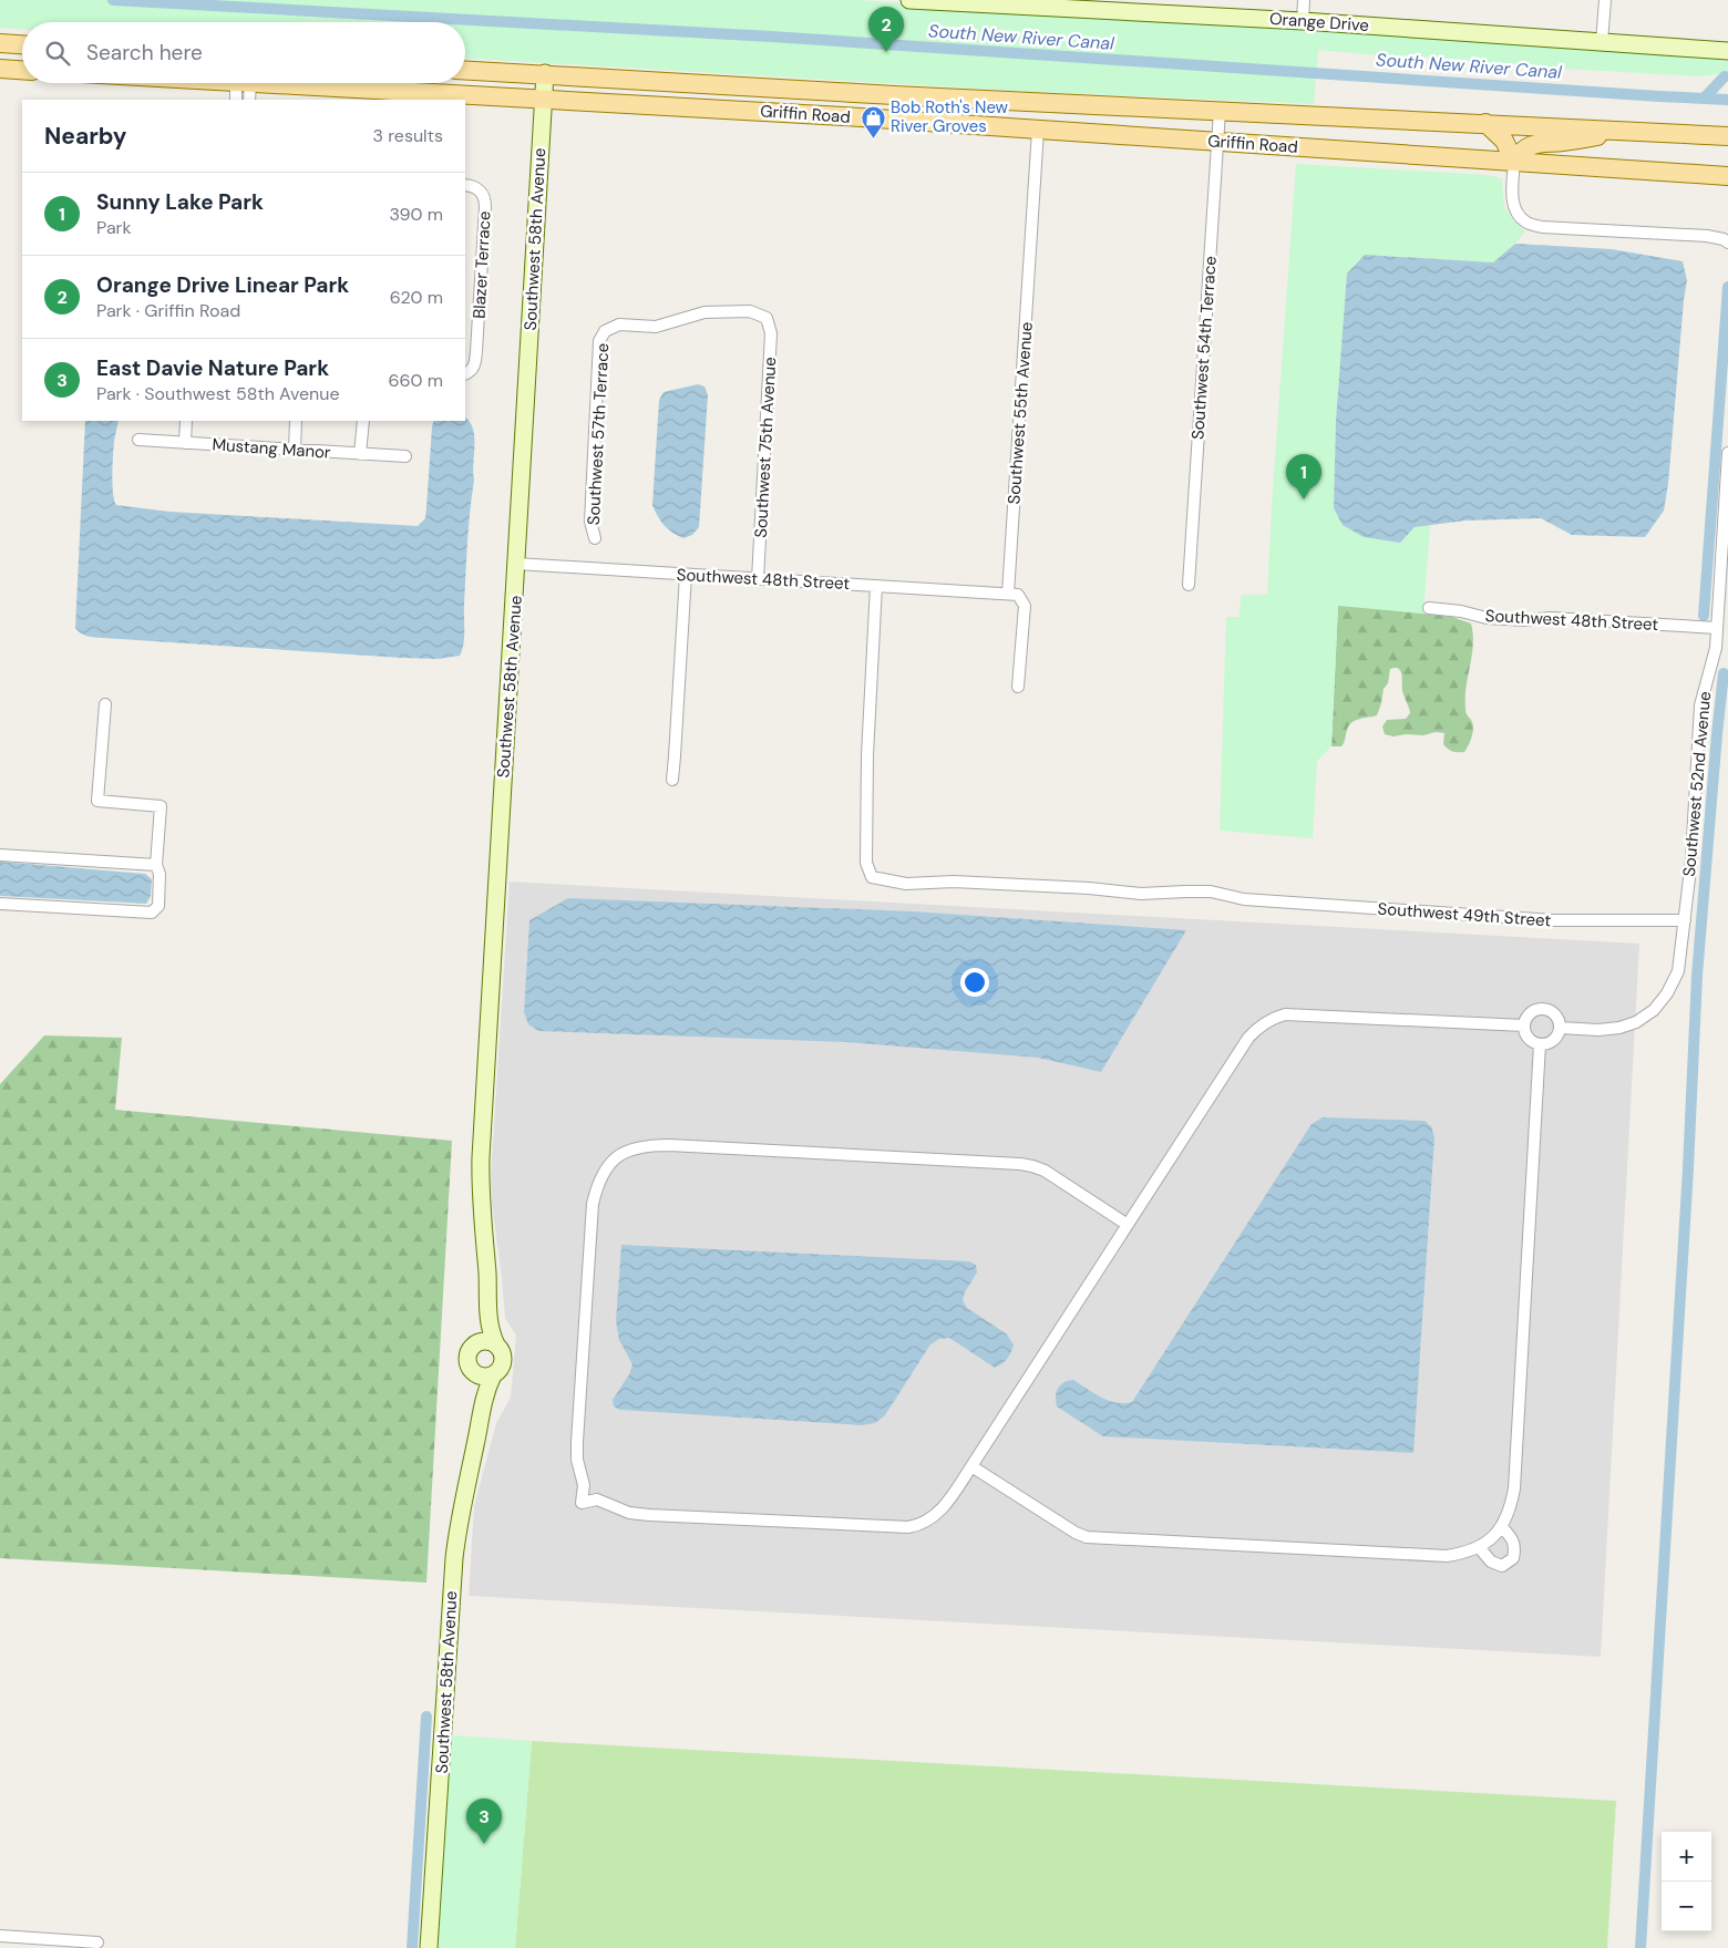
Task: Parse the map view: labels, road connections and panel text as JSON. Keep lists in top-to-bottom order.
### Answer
{
  "streets": {
    "main road": ["Griffin Road"],
    "street": [
      "Orange Drive",
      "Southwest 58th Avenue",
      "Blazer Terrace",
      "Southwest 54th Terrace",
      "Southwest 55th Avenue",
      "Southwest 57th Terrace",
      "Southwest 75th Avenue",
      "Mustang Manor",
      "Southwest 48th Street",
      "Southwest 52nd Avenue",
      "Southwest 49th Street"
    ]
  },
  "crossings": [
    ["Griffin Road", "Southwest 58th Avenue"],
    ["Griffin Road", "Southwest 54th Terrace"],
    ["Griffin Road", "Southwest 55th Avenue"],
    ["Southwest 58th Avenue", "Southwest 48th Street"],
    ["Southwest 55th Avenue", "Southwest 48th Street"],
    ["Southwest 57th Terrace", "Southwest 75th Avenue"],
    ["Southwest 75th Avenue", "Southwest 48th Street"],
    ["Southwest 48th Street", "Southwest 52nd Avenue"],
    ["Southwest 48th Street", "Southwest 49th Street"],
    ["Southwest 52nd Avenue", "Southwest 49th Street"]
  ],
  "water": ["South New River Canal"],
  "places": {
    "shop": ["Bob Roth's New River Groves"]
  },
  "page": {
    "pins": ["2", "1", "3"],
    "search": "Search here",
    "heading": ["Nearby", "3 results"],
    "list": [
      {
        "mark": "1",
        "name": "Sunny Lake Park",
        "note": "Park",
        "value": "390 m"
      },
      {
        "mark": "2",
        "name": "Orange Drive Linear Park",
        "note": "Park · Griffin Road",
        "value": "620 m"
      },
      {
        "mark": "3",
        "name": "East Davie Nature Park",
        "note": "Park · Southwest 58th Avenue",
        "value": "660 m"
      }
    ],
    "map_buttons": ["+", "−"]
  }
}
